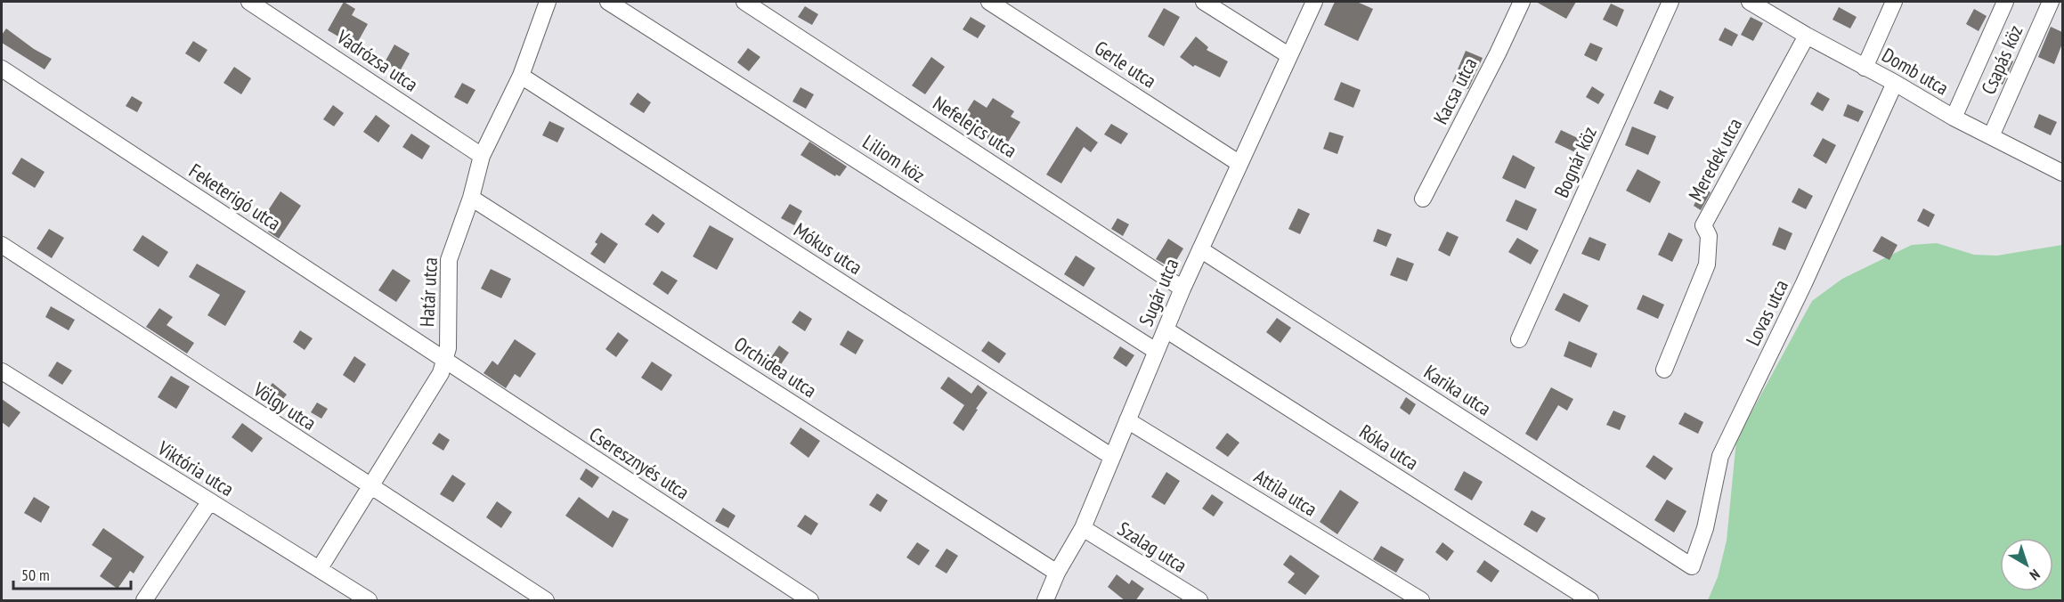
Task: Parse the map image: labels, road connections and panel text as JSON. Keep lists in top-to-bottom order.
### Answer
{
  "streets": {
    "street": [
      "Csapás köz",
      "Vadrózsa utca",
      "Gerle utca",
      "Domb utca",
      "Kacsa utca",
      "Nefelejcs utca",
      "Liliom köz",
      "Meredek utca",
      "Bognár köz",
      "Feketerigó utca",
      "Mókus utca",
      "Határ utca",
      "Sugár utca",
      "Lovas utca",
      "Orchidea utca",
      "Karika utca",
      "Völgy utca",
      "Róka utca",
      "Cseresznyés utca",
      "Viktória utca",
      "Attila utca",
      "Szalag utca"
    ]
  },
  "crossings": [
    ["Csapás köz", "Domb utca"],
    ["Vadrózsa utca", "Határ utca"],
    ["Gerle utca", "Sugár utca"],
    ["Domb utca", "Meredek utca"],
    ["Domb utca", "Lovas utca"],
    ["Nefelejcs utca", "Sugár utca"],
    ["Liliom köz", "Sugár utca"],
    ["Feketerigó utca", "Határ utca"],
    ["Feketerigó utca", "Cseresznyés utca"],
    ["Mókus utca", "Határ utca"],
    ["Mókus utca", "Sugár utca"],
    ["Határ utca", "Orchidea utca"],
    ["Határ utca", "Völgy utca"],
    ["Határ utca", "Cseresznyés utca"],
    ["Határ utca", "Viktória utca"],
    ["Sugár utca", "Orchidea utca"],
    ["Sugár utca", "Karika utca"],
    ["Sugár utca", "Róka utca"],
    ["Sugár utca", "Attila utca"],
    ["Sugár utca", "Szalag utca"],
    ["Lovas utca", "Karika utca"]
  ],
  "scale_bar": "50 m",
  "north": "bottom right"
}
